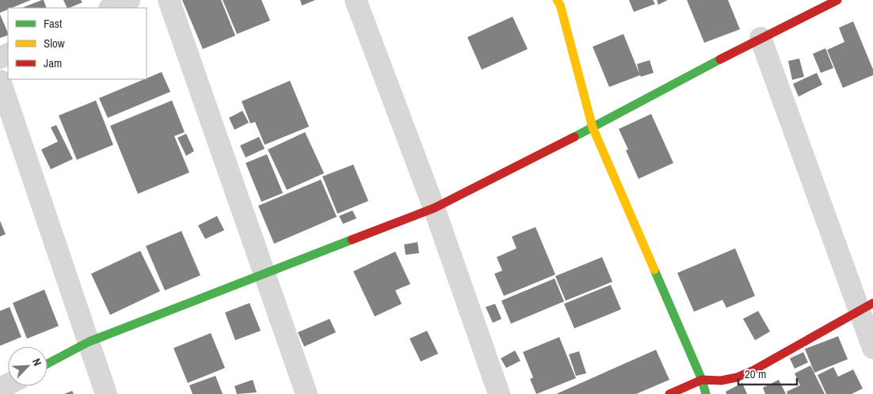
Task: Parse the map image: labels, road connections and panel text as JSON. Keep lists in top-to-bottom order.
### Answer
{
  "legend": ["Fast", "Slow", "Jam"],
  "scale_bar": "20 m",
  "north": "top right"
}
